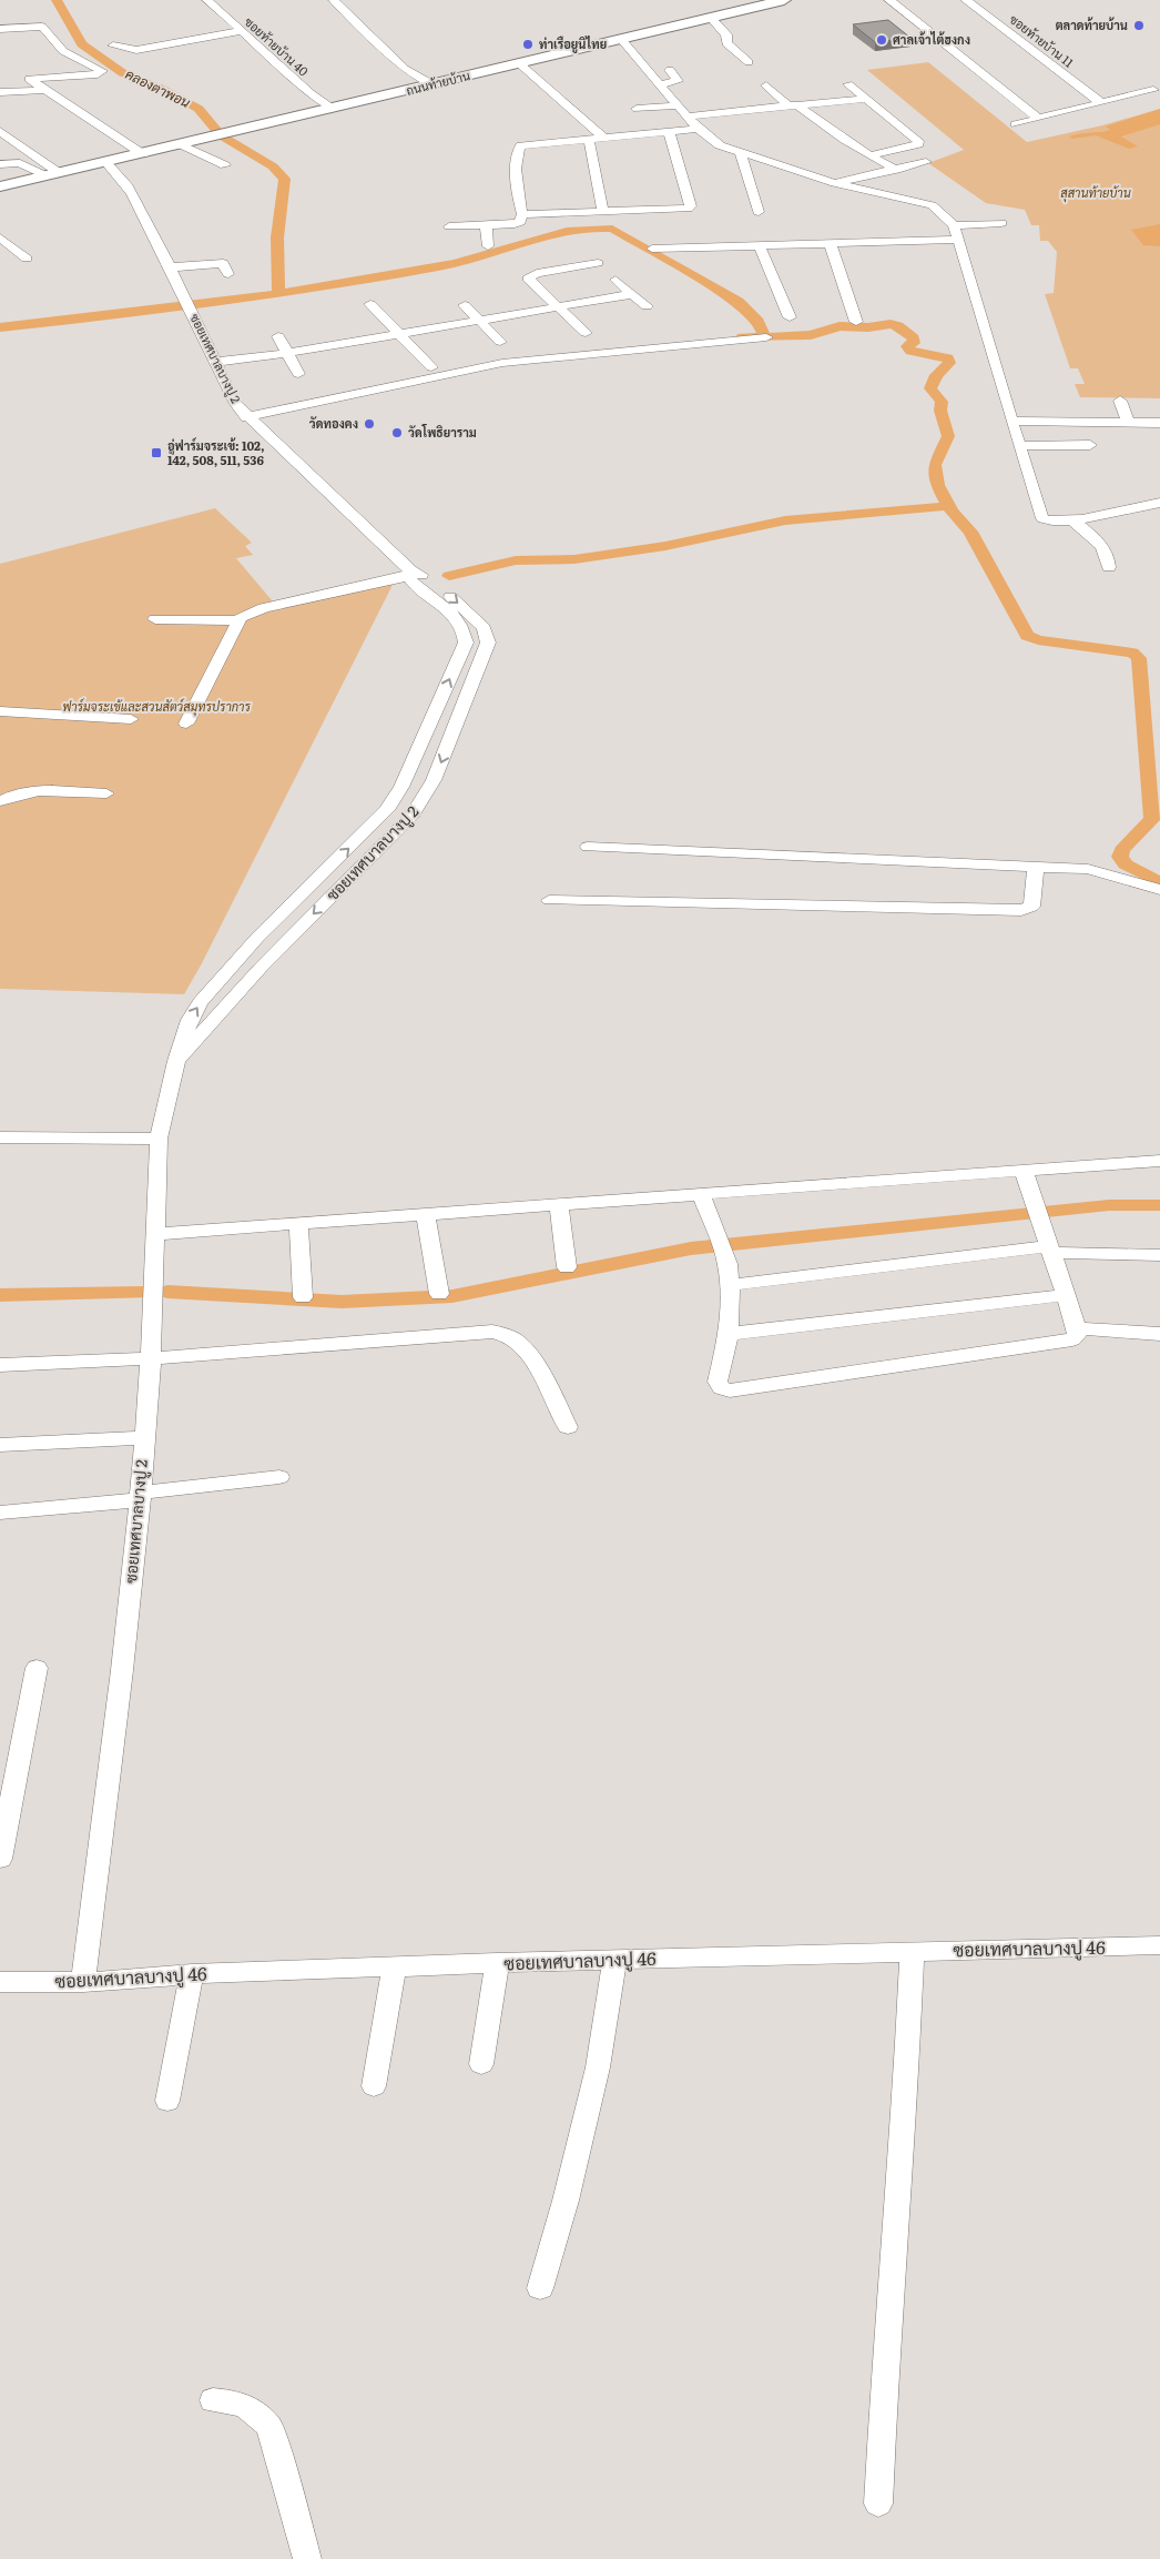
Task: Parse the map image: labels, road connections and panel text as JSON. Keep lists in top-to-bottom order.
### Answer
{
  "streets": {
    "street": [
      "ซอยท้ายบ้าน 11",
      "ซอยท้ายบ้าน 40",
      "ถนนท้ายบ้าน",
      "ซอยเทศบาลบางปู 2",
      "ซอยเทศบาลบางปู 46"
    ]
  },
  "crossings": [
    ["ซอยท้ายบ้าน 40", "ถนนท้ายบ้าน"],
    ["ถนนท้ายบ้าน", "ซอยเทศบาลบางปู 2"],
    ["ซอยเทศบาลบางปู 2", "ซอยเทศบาลบางปู 46"]
  ],
  "water": ["คลองตาพอน"],
  "parks": ["สุสานท้ายบ้าน", "ฟาร์มจระเข้และสวนสัตว์สมุทรปราการ"],
  "places": {
    "other": [
      "ตลาดท้ายบ้าน",
      "ศาลเจ้าไต้ฮงกง",
      "ท่าเรือยูนิไทย",
      "วัดทองคง",
      "วัดโพธิยาราม"
    ],
    "transit": ["อู่ฟาร์มจระเข้: 102, 142, 508, 511, 536"]
  }
}
